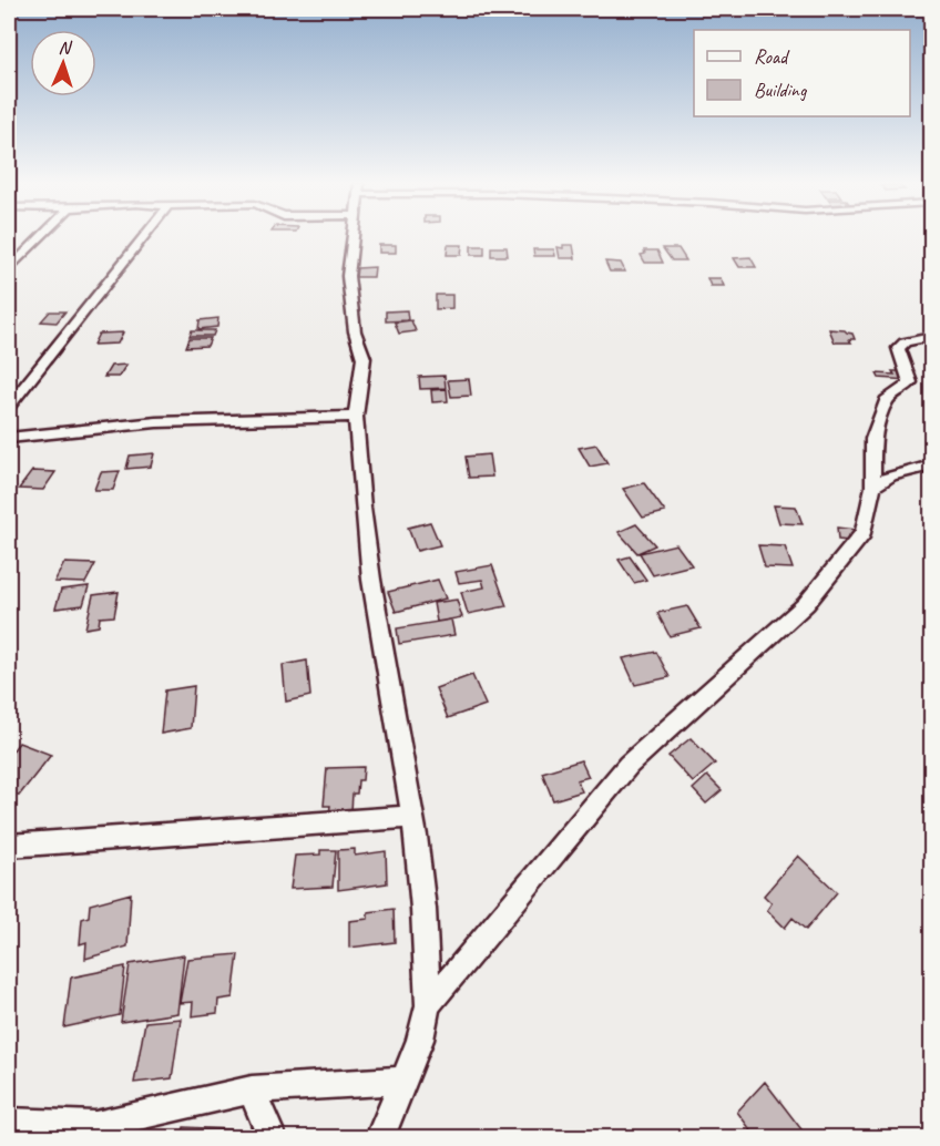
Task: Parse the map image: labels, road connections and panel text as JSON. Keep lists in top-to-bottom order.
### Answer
{
  "legend": ["Road", "Building"],
  "north": "top"
}
